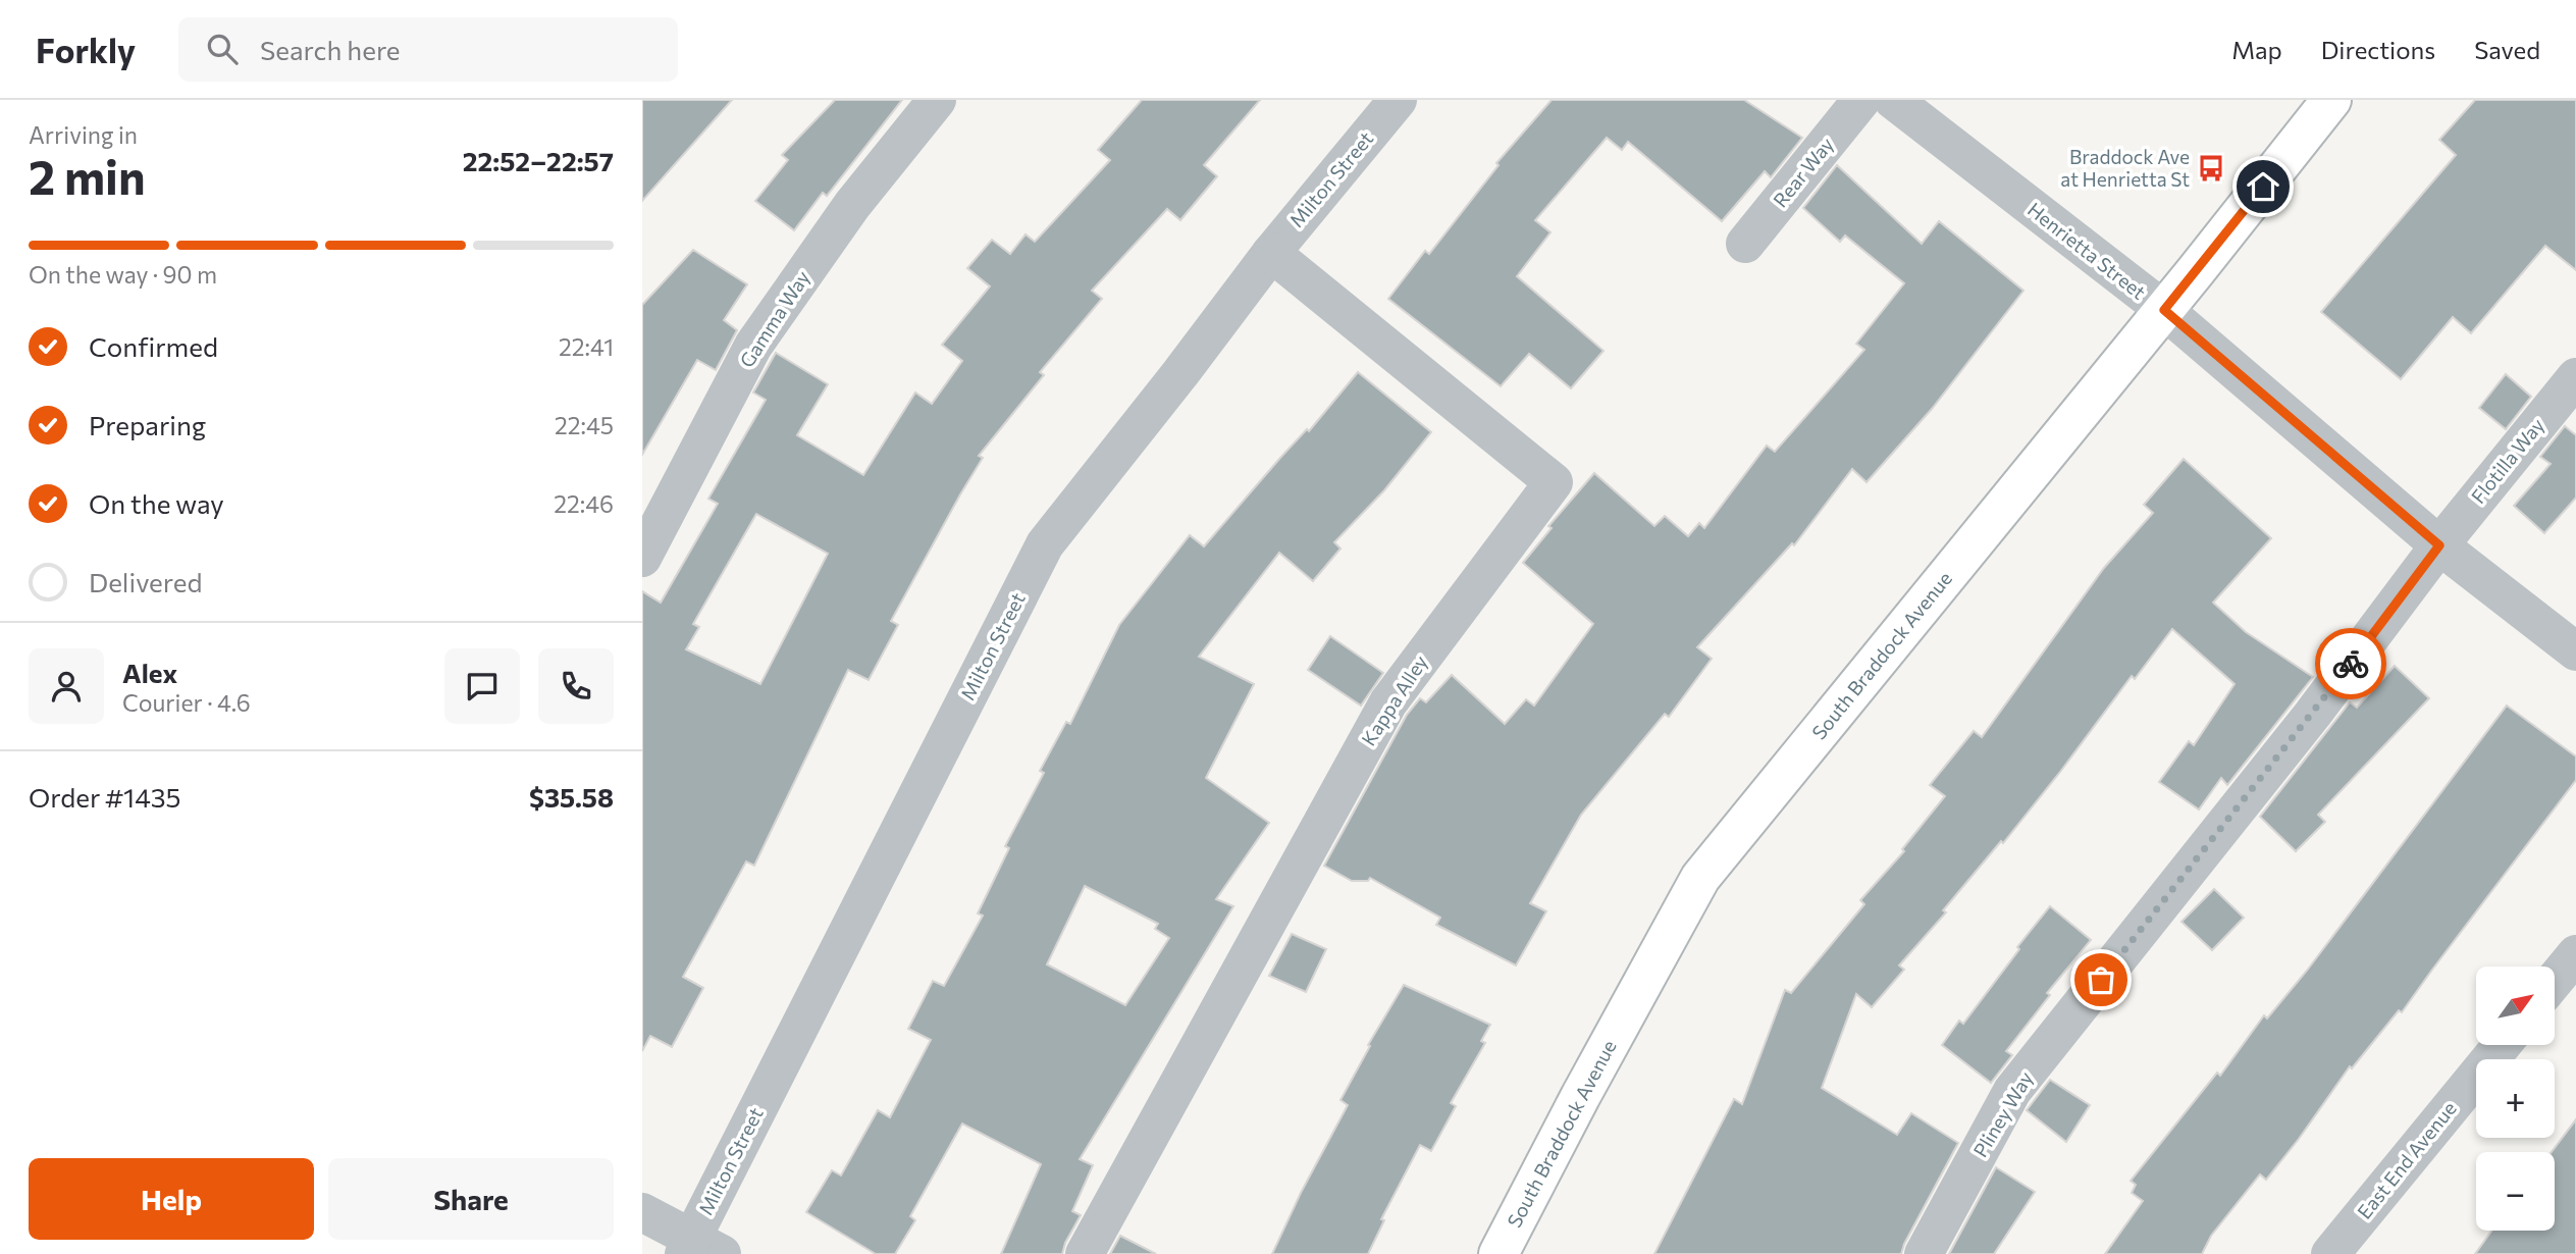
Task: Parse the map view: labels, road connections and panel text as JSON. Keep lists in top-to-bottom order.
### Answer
{
  "streets": {
    "main road": ["South Braddock Avenue"],
    "street": [
      "Rear Way",
      "Milton Street",
      "Henrietta Street",
      "Gamma Way",
      "Flotilla Way",
      "Kappa Alley",
      "Pliney Way",
      "East End Avenue"
    ]
  },
  "crossings": [
    ["Milton Street", "Kappa Alley"],
    ["Henrietta Street", "Flotilla Way"],
    ["Henrietta Street", "South Braddock Avenue"],
    ["Henrietta Street", "Pliney Way"],
    ["Flotilla Way", "Pliney Way"]
  ],
  "places": {
    "bus stop": ["Braddock Ave at Henrietta St"]
  },
  "north": "top right",
  "page": {
    "header": "Forkly",
    "search": "Search here",
    "nav": ["Map", "Directions", "Saved"],
    "heading": ["2 min", "Arriving in", "22:52–22:57"],
    "panel": [
      "Alex",
      "Courier · 4.6",
      "Order #1435",
      "$35.58"
    ],
    "bar": "On the way · 90 m",
    "list": [
      ["Confirmed", "22:41"],
      ["Preparing", "22:45"],
      ["On the way", "22:46"],
      "Delivered"
    ],
    "map_buttons": ["+", "−"],
    "buttons": ["Help", "Share"]
  }
}
